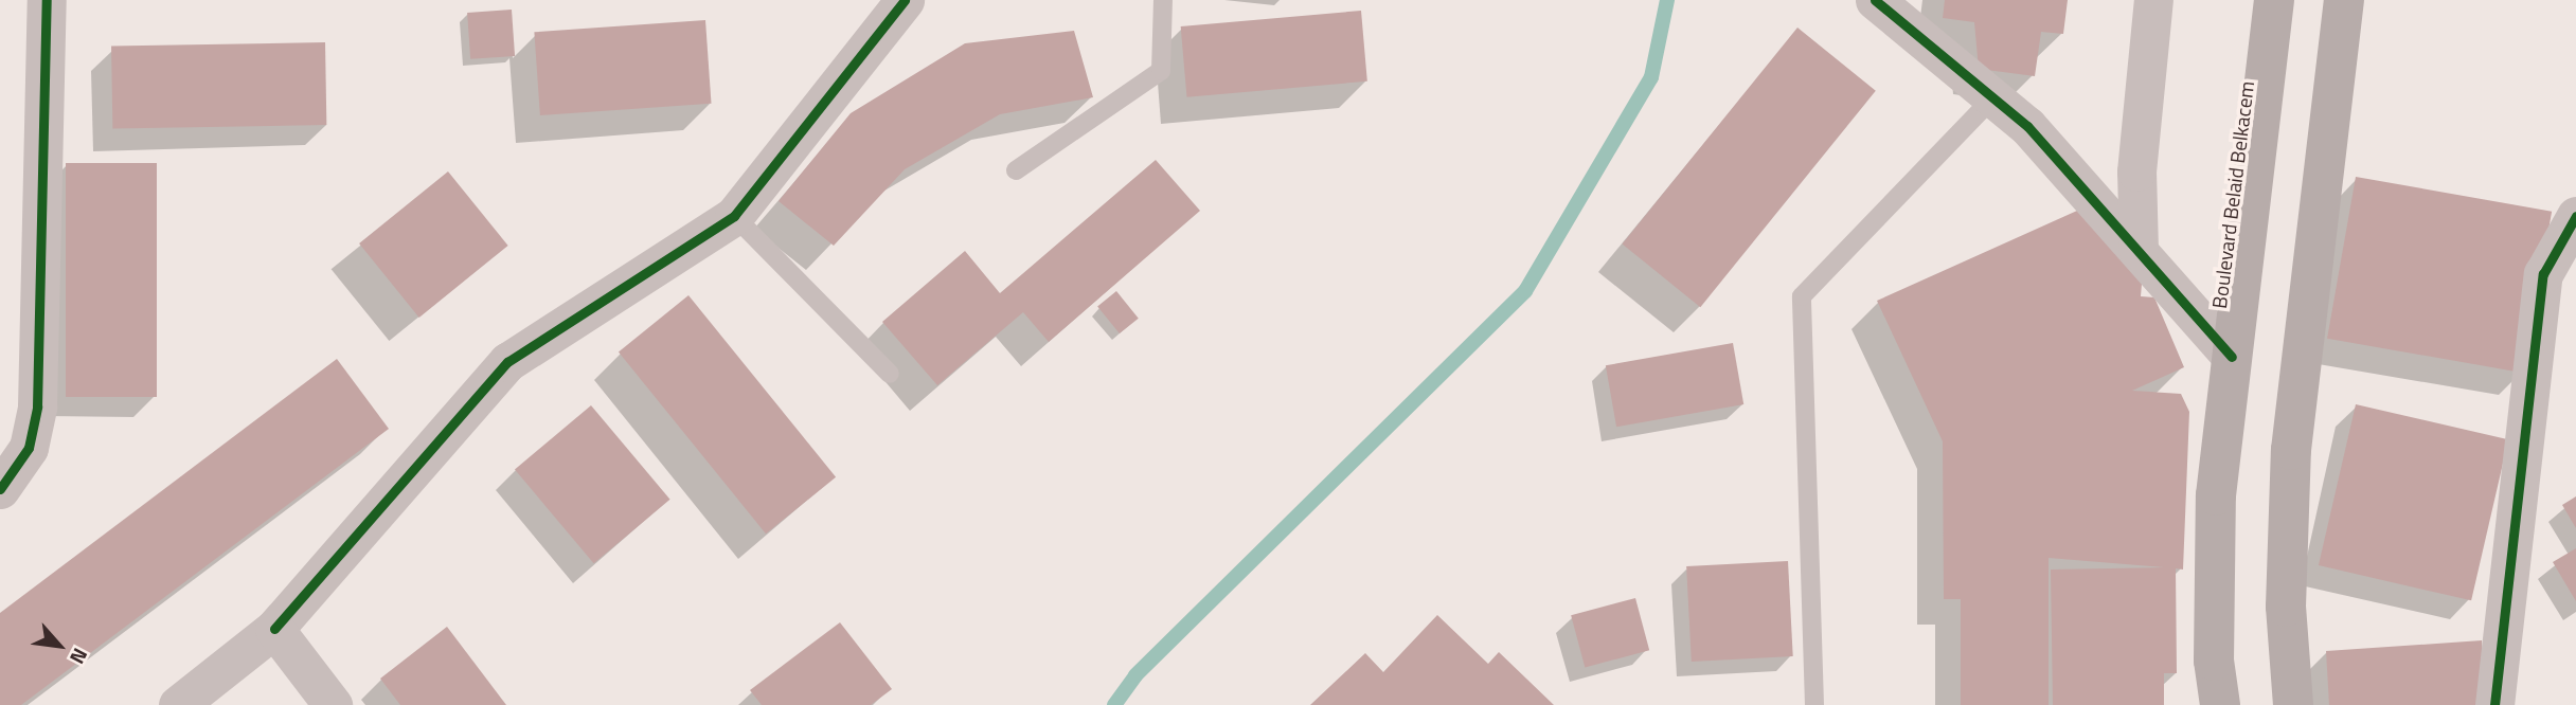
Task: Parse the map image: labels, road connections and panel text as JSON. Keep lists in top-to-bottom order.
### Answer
{
  "streets": {
    "main road": ["Boulevard Belaid Belkacem"]
  },
  "north": "bottom right"
}
